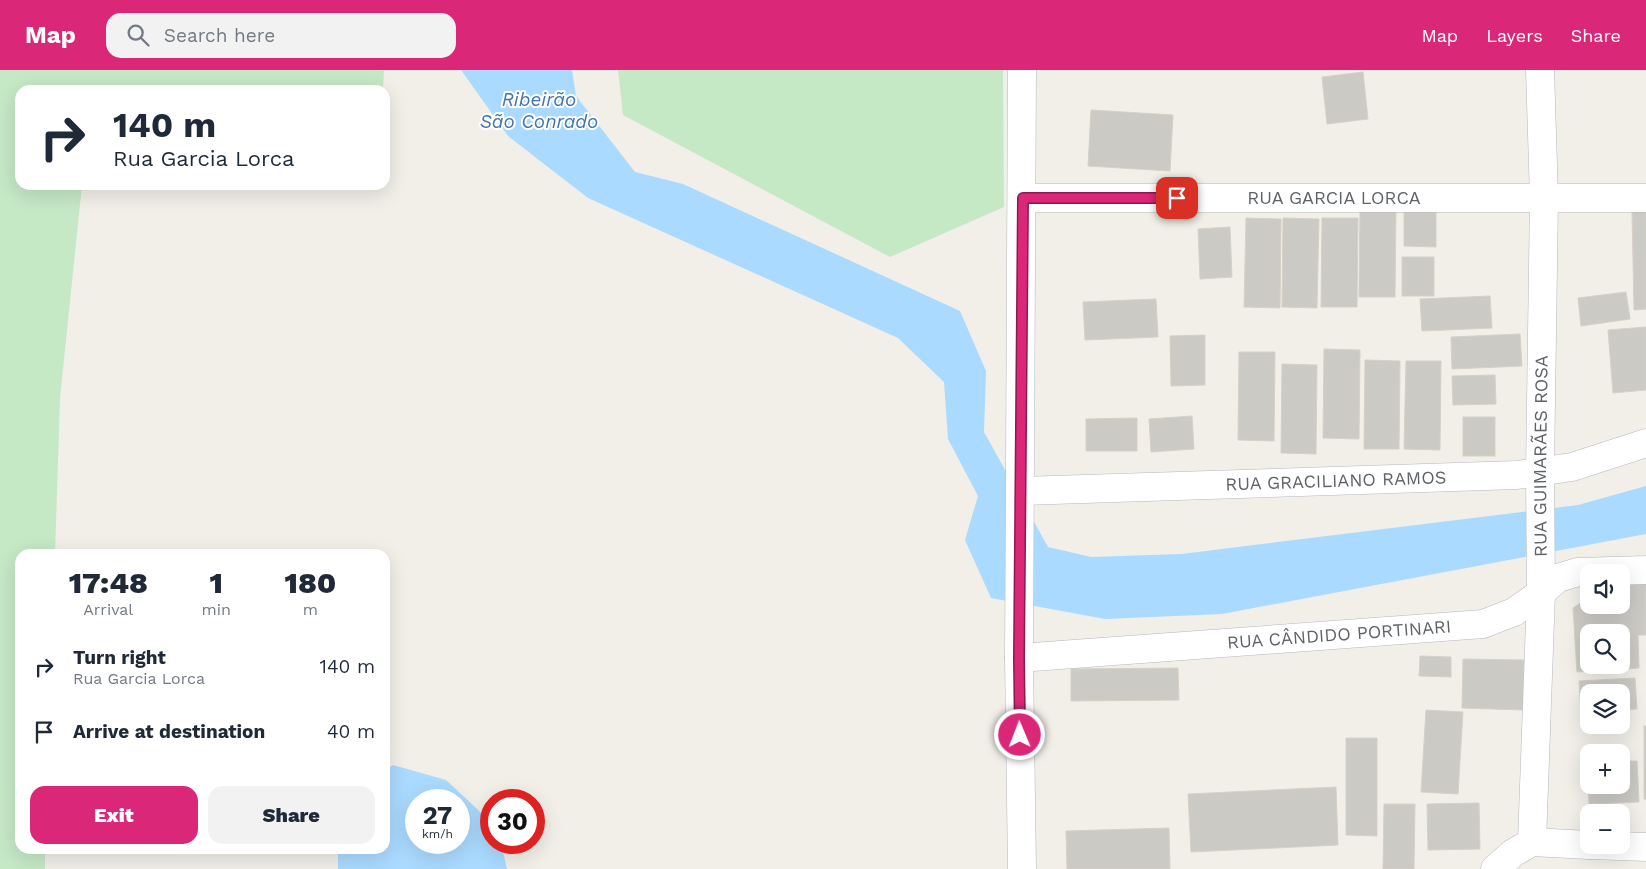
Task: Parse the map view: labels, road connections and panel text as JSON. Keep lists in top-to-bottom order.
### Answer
{
  "streets": {
    "street": [
      "RUA GARCIA LORCA",
      "RUA GUIMARÃES ROSA",
      "RUA GRACILIANO RAMOS",
      "RUA CÂNDIDO PORTINARI"
    ]
  },
  "crossings": [
    ["RUA GARCIA LORCA", "RUA GUIMARÃES ROSA"],
    ["RUA GUIMARÃES ROSA", "RUA GRACILIANO RAMOS"],
    ["RUA GUIMARÃES ROSA", "RUA CÂNDIDO PORTINARI"]
  ],
  "water": ["Ribeirão São Conrado"],
  "page": {
    "header": "Map",
    "search": "Search here",
    "nav": ["Map", "Layers", "Share"],
    "turn": ["140 m", "Rua Garcia Lorca"],
    "eta": [
      "17:48",
      "Arrival",
      "1",
      "min",
      "180",
      "m"
    ],
    "map_buttons": ["+", "−"],
    "list": [
      {
        "name": "Turn right",
        "note": "Rua Garcia Lorca",
        "value": "140 m"
      },
      {
        "name": "Arrive at destination",
        "value": "40 m"
      }
    ],
    "buttons": ["Exit", "Share"],
    "speed": "27 km/h",
    "limit": "30"
  }
}
